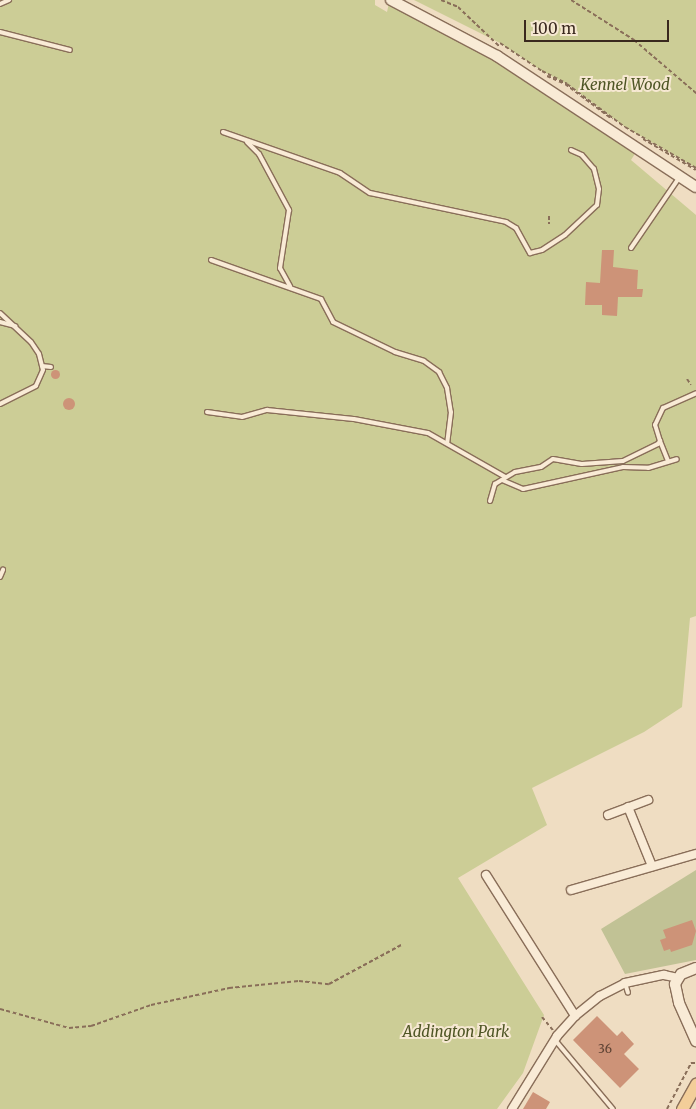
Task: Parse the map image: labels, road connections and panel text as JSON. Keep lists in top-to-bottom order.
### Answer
{
  "parks": ["Kennel Wood", "Addington Park"],
  "house_numbers": ["36"],
  "scale_bar": "100 m"
}
